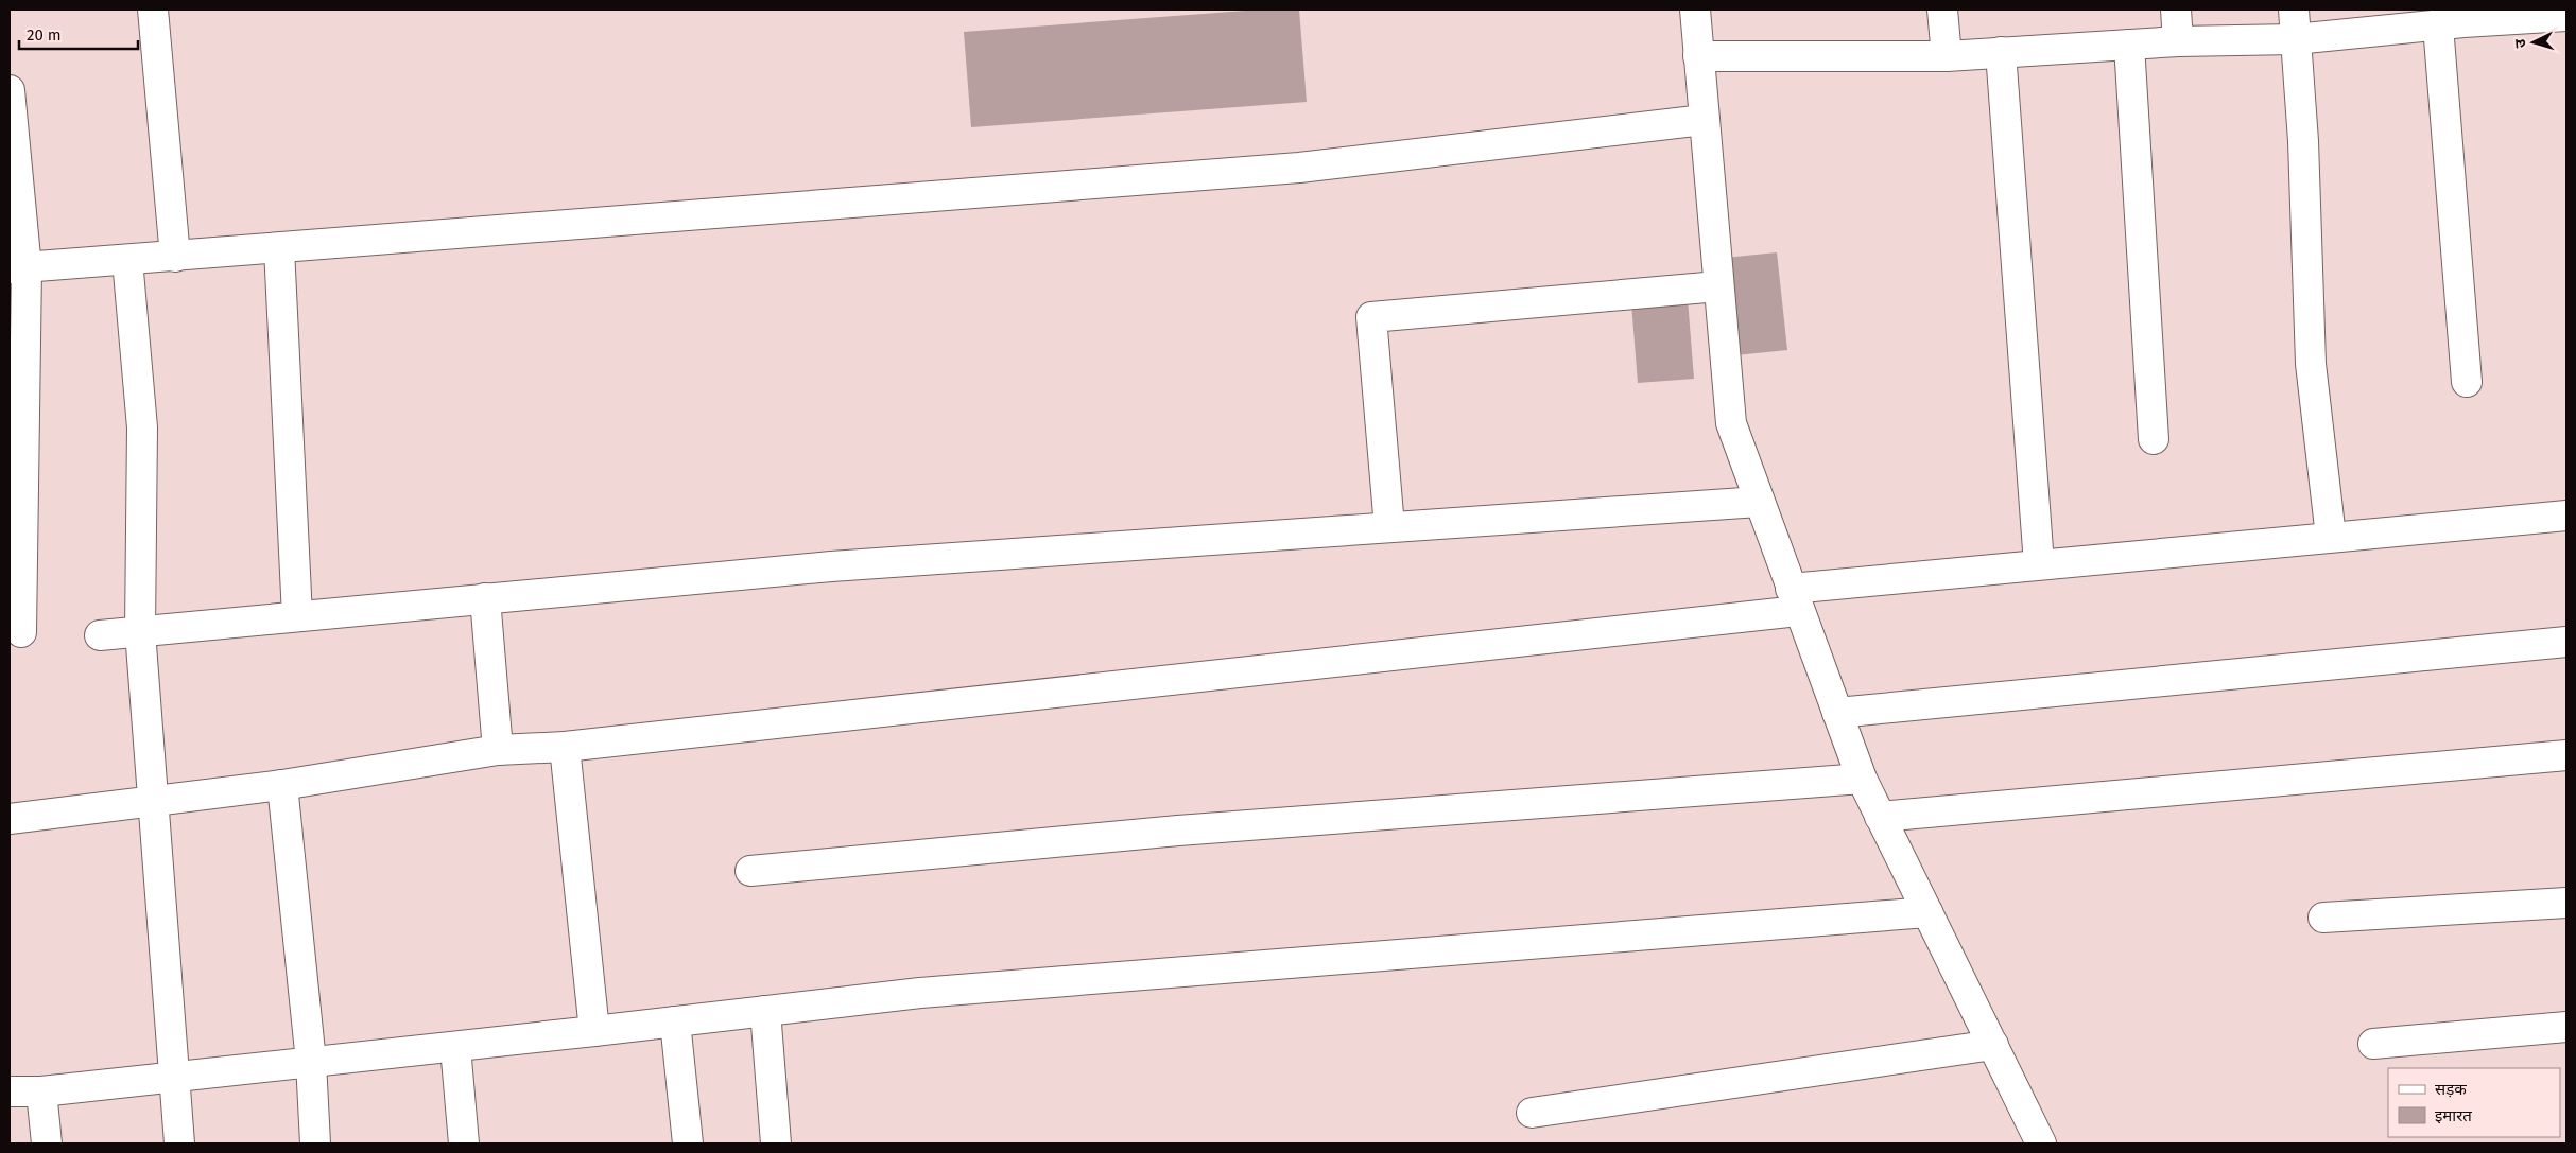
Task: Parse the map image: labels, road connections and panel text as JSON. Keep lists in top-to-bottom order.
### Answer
{
  "legend": ["सड़क", "इमारत"],
  "scale_bar": "20 m",
  "north": "left"
}
